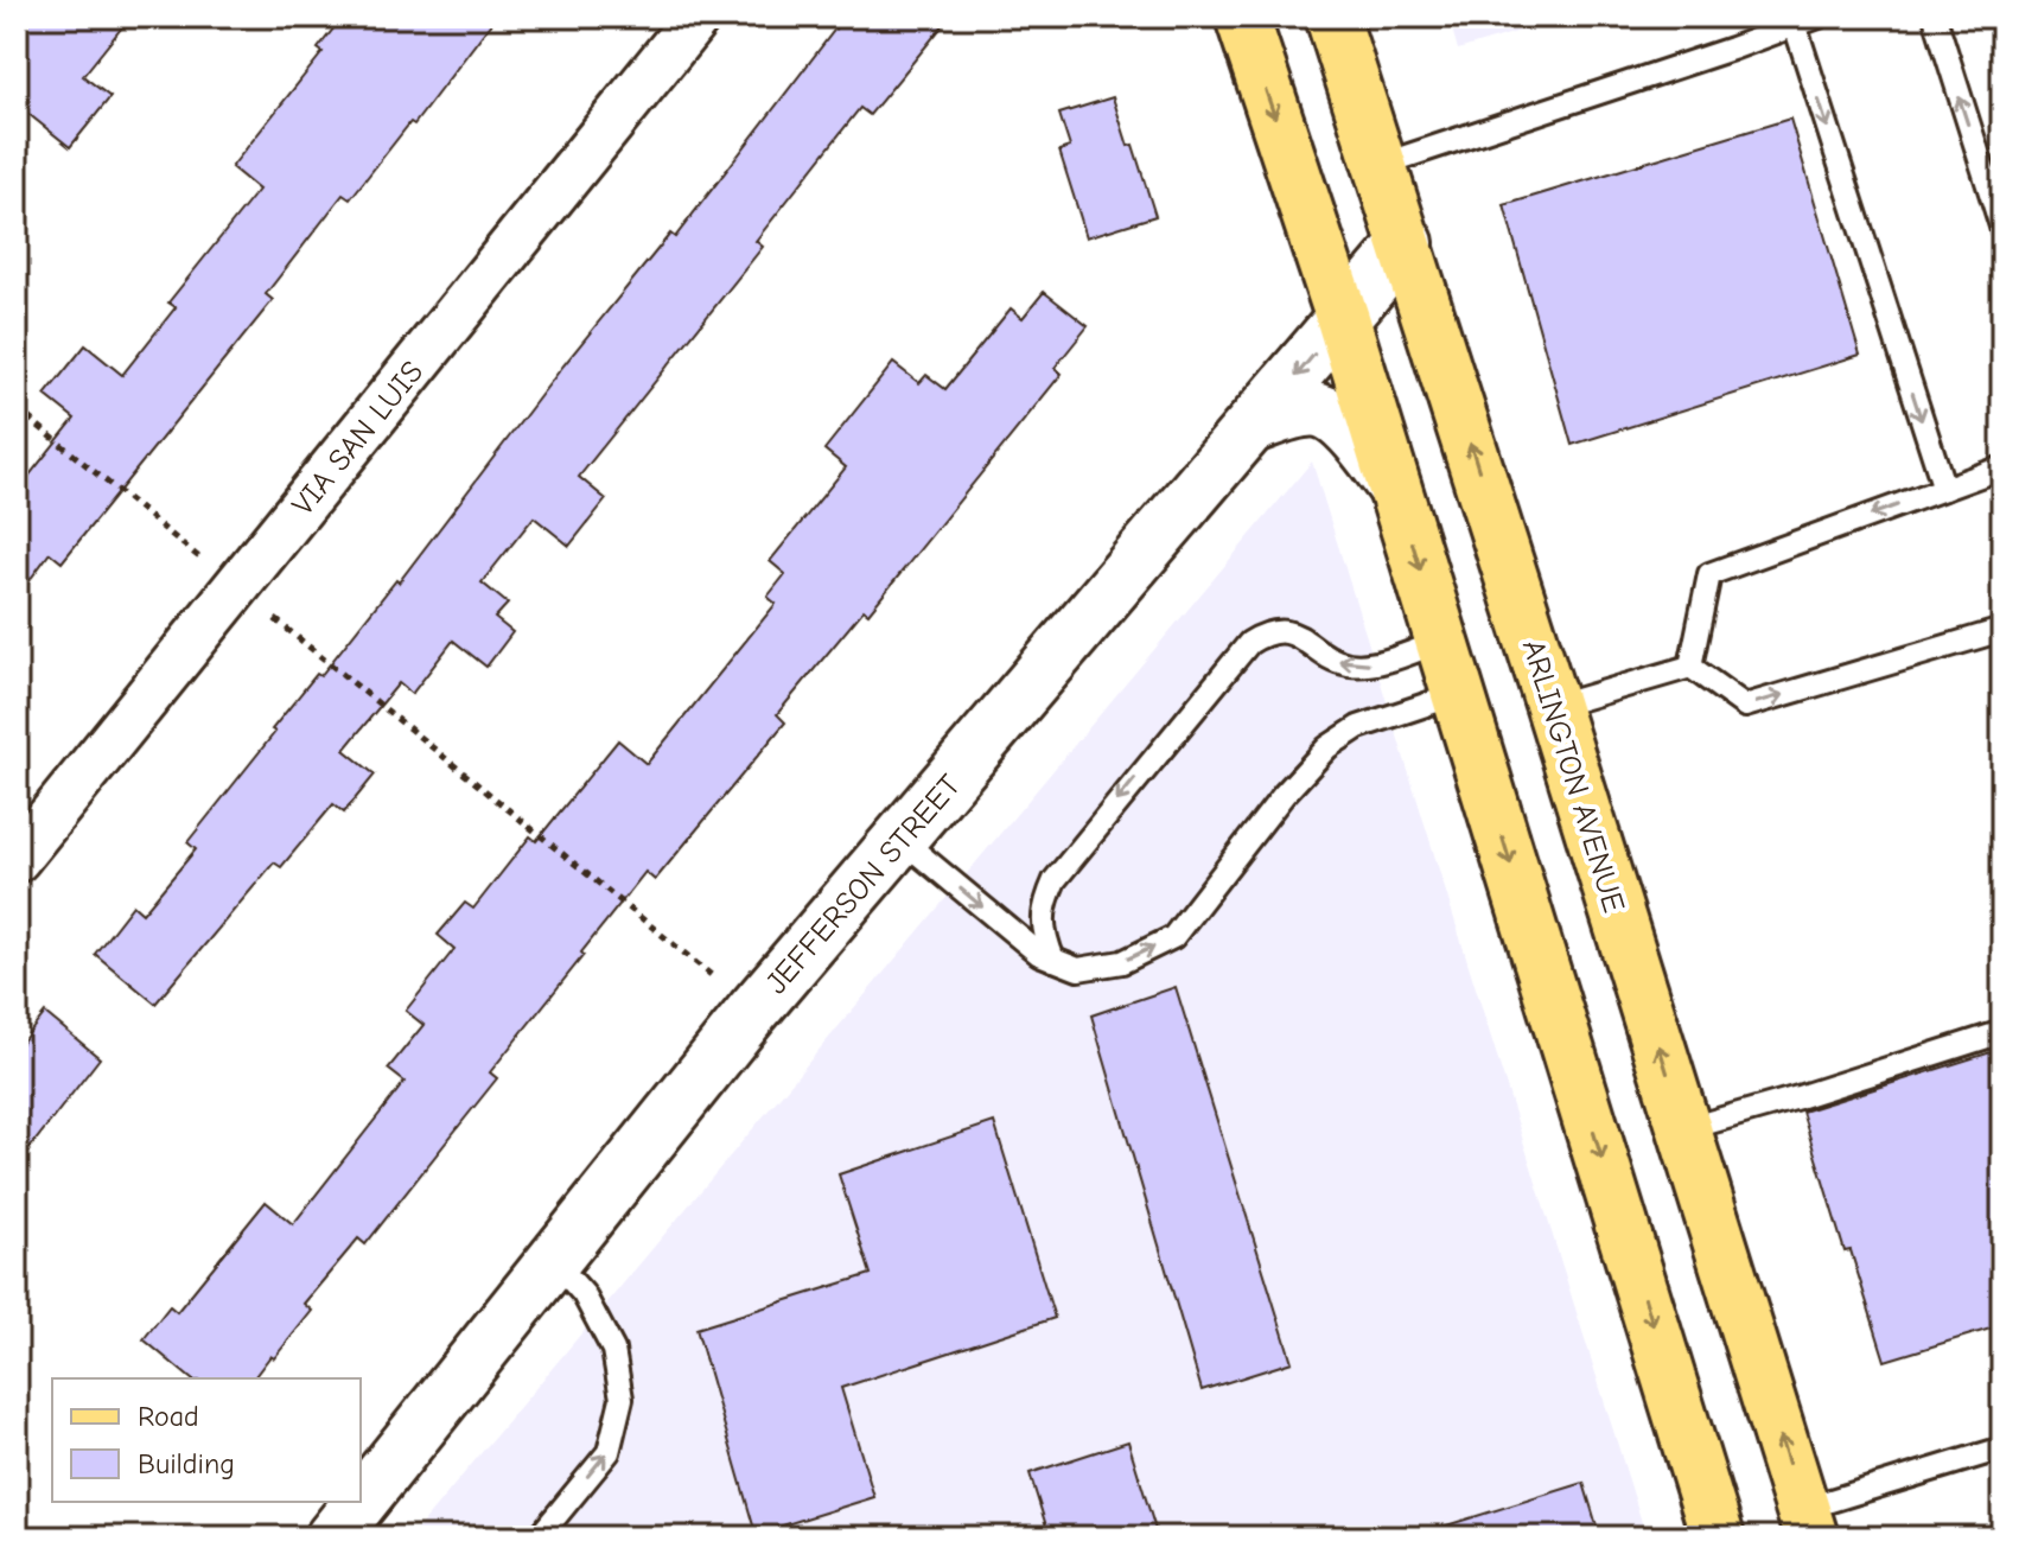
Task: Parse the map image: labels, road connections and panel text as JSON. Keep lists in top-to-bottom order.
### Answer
{
  "streets": {
    "main road": ["ARLINGTON AVENUE"],
    "street": ["VIA SAN LUIS", "JEFFERSON STREET"]
  },
  "crossings": [
    ["ARLINGTON AVENUE", "JEFFERSON STREET"]
  ],
  "legend": ["Road", "Building"]
}
